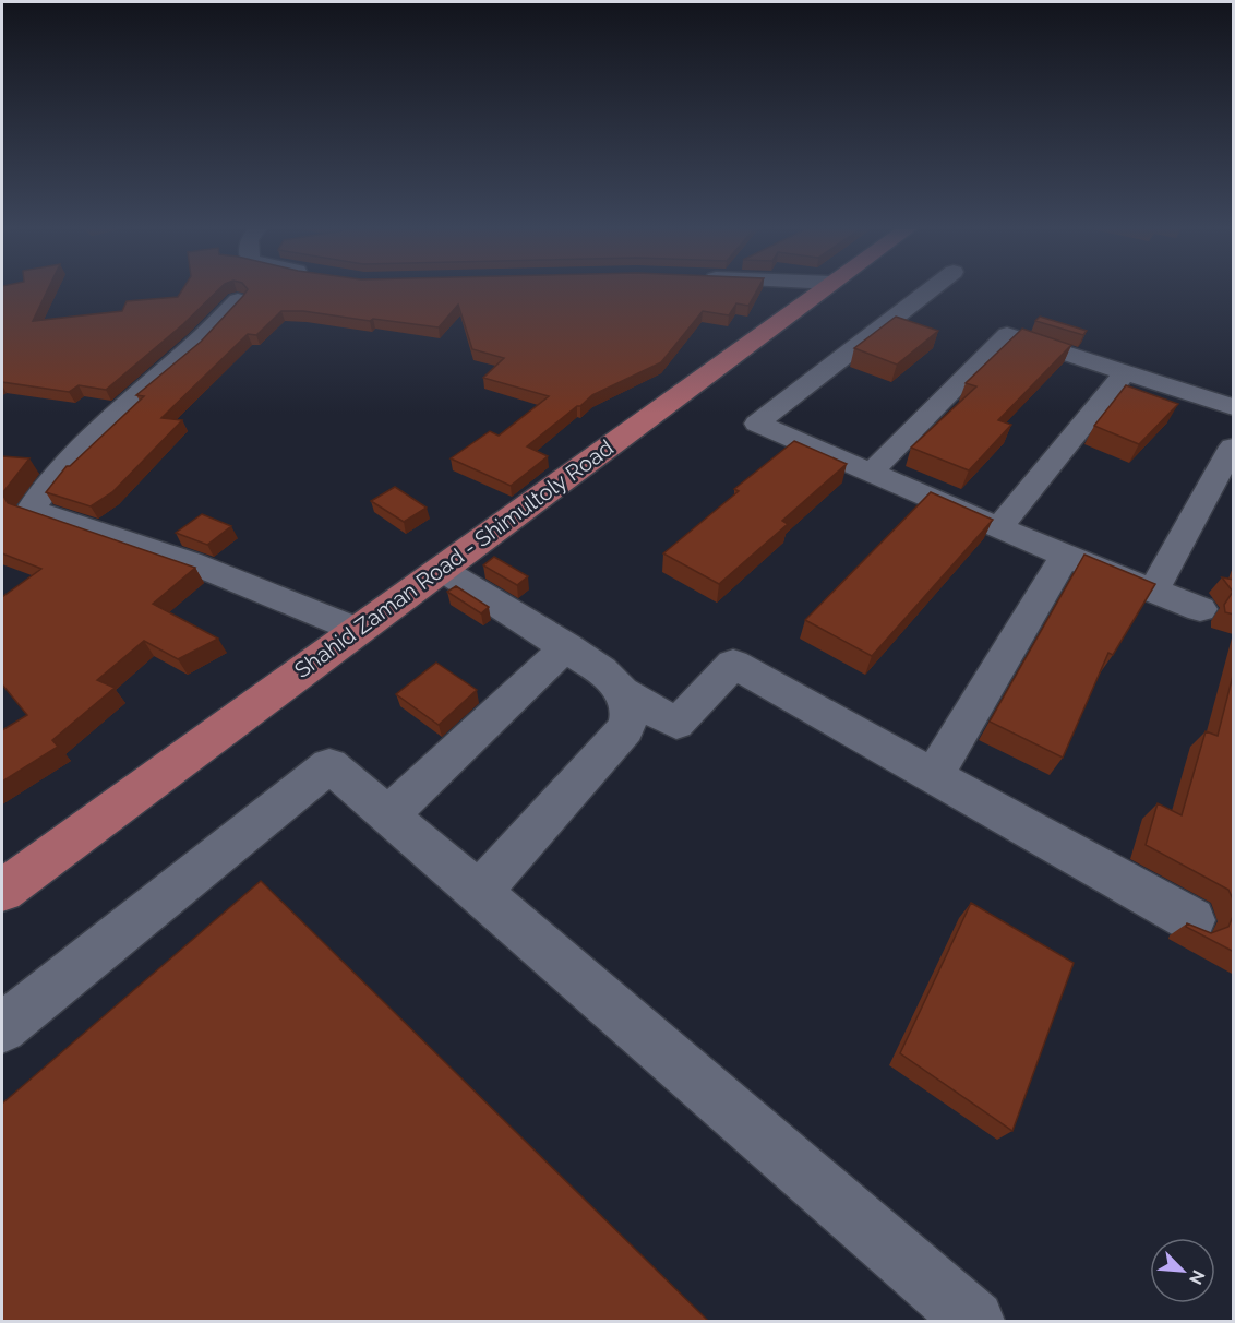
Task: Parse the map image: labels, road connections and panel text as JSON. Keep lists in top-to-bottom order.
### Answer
{
  "streets": {
    "main road": ["Shahid Zaman Road - Shimultoly Road"]
  },
  "north": "bottom right"
}
